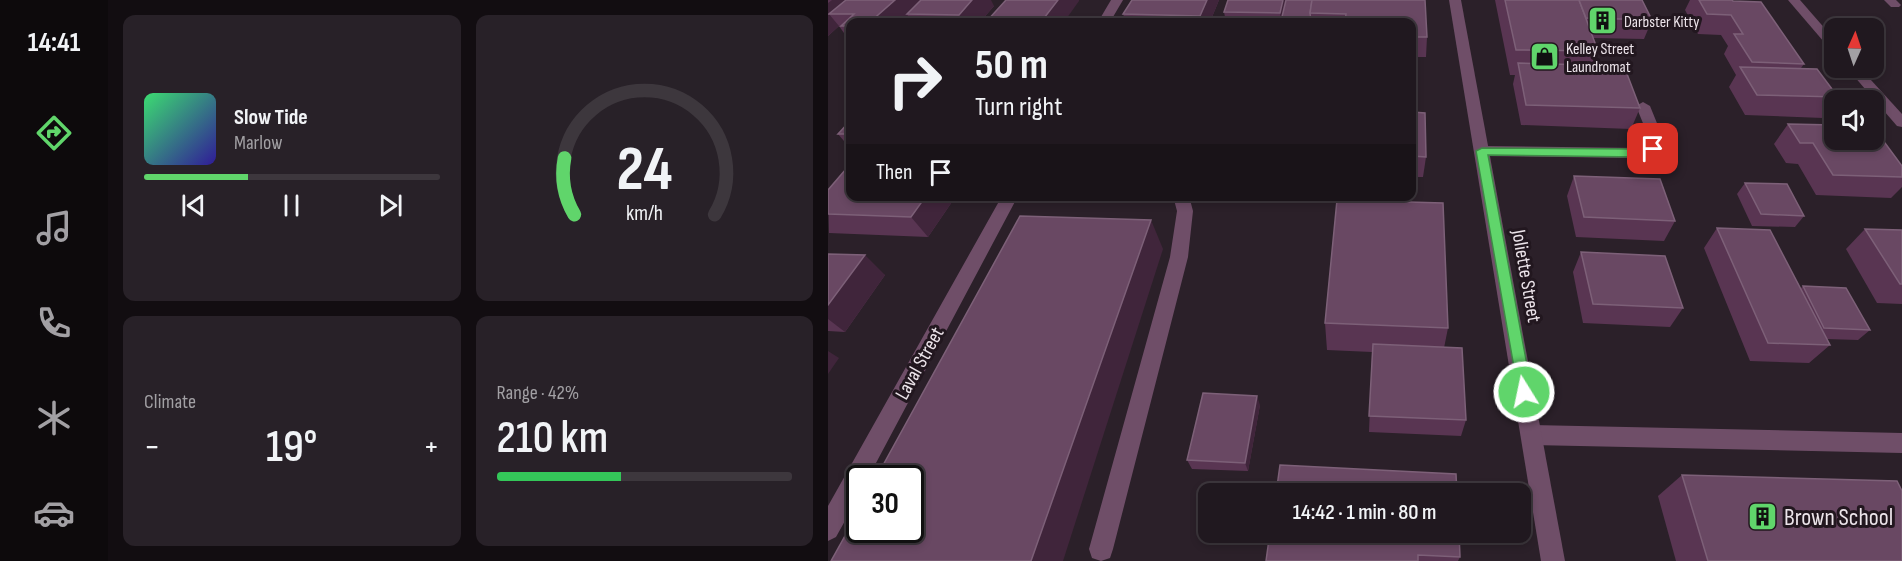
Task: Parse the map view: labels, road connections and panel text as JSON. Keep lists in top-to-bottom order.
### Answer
{
  "streets": {
    "street": ["Joliette Street", "Laval Street"]
  },
  "places": {
    "building": ["Darbster Kitty", "Brown School"],
    "shop": ["Kelley Street Laundromat"]
  },
  "north": "top",
  "page": {
    "tabs": "14:41",
    "turn": ["50 m", "Turn right"],
    "song": ["Slow Tide", "Marlow"],
    "then": "Then",
    "tile": [
      "Climate",
      ["Range · 42%", "210 km"]
    ],
    "heat": ["−", "19°", "+"],
    "limit": "30",
    "trip": "14:42 · 1 min · 80 m",
    "gauge": ["24", "km/h"]
  }
}
